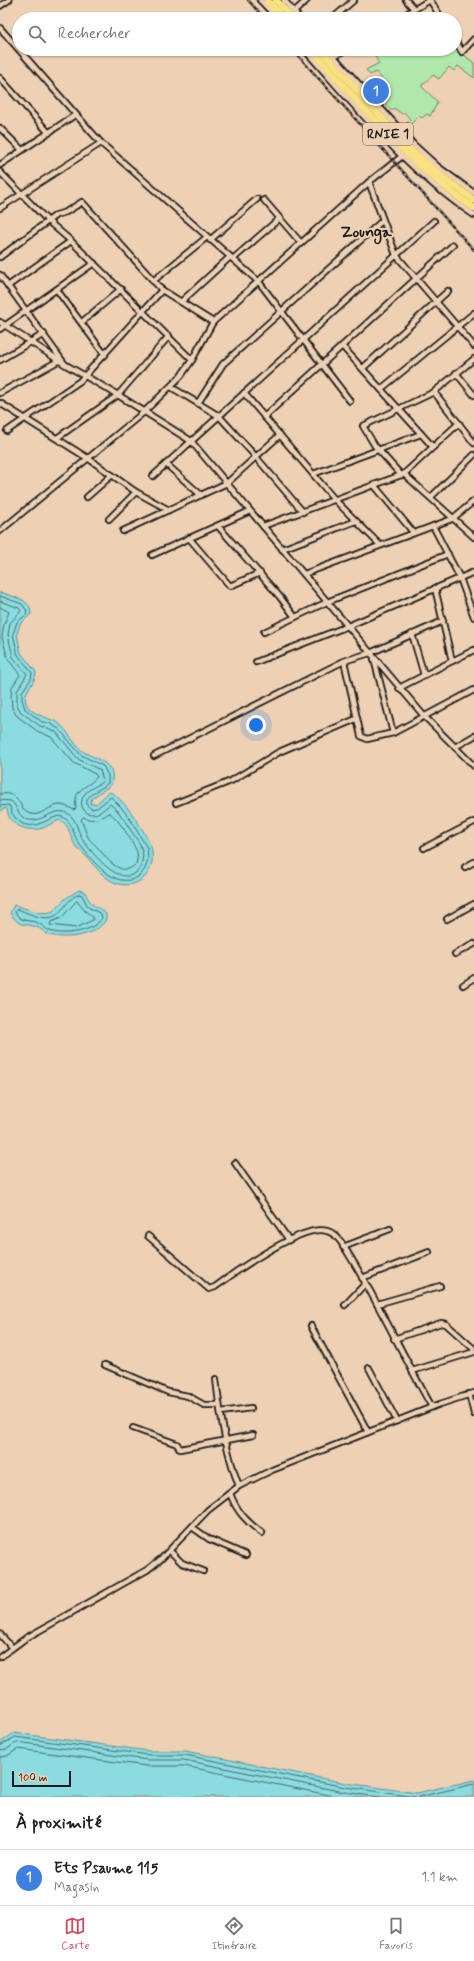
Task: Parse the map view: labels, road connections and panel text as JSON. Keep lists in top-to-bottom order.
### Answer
{
  "streets": {
    "highway": ["RNIE 1"]
  },
  "districts": ["Zounga"],
  "scale_bar": "100 m",
  "page": {
    "search": "Rechercher",
    "pins": "1",
    "scale": "100 m",
    "heading": "À proximité",
    "list": [
      {
        "mark": "1",
        "name": "Ets Psaume 115",
        "note": "Magasin",
        "value": "1.1 km"
      }
    ],
    "nav": ["Carte", "Itinéraire", "Favoris"]
  }
}
